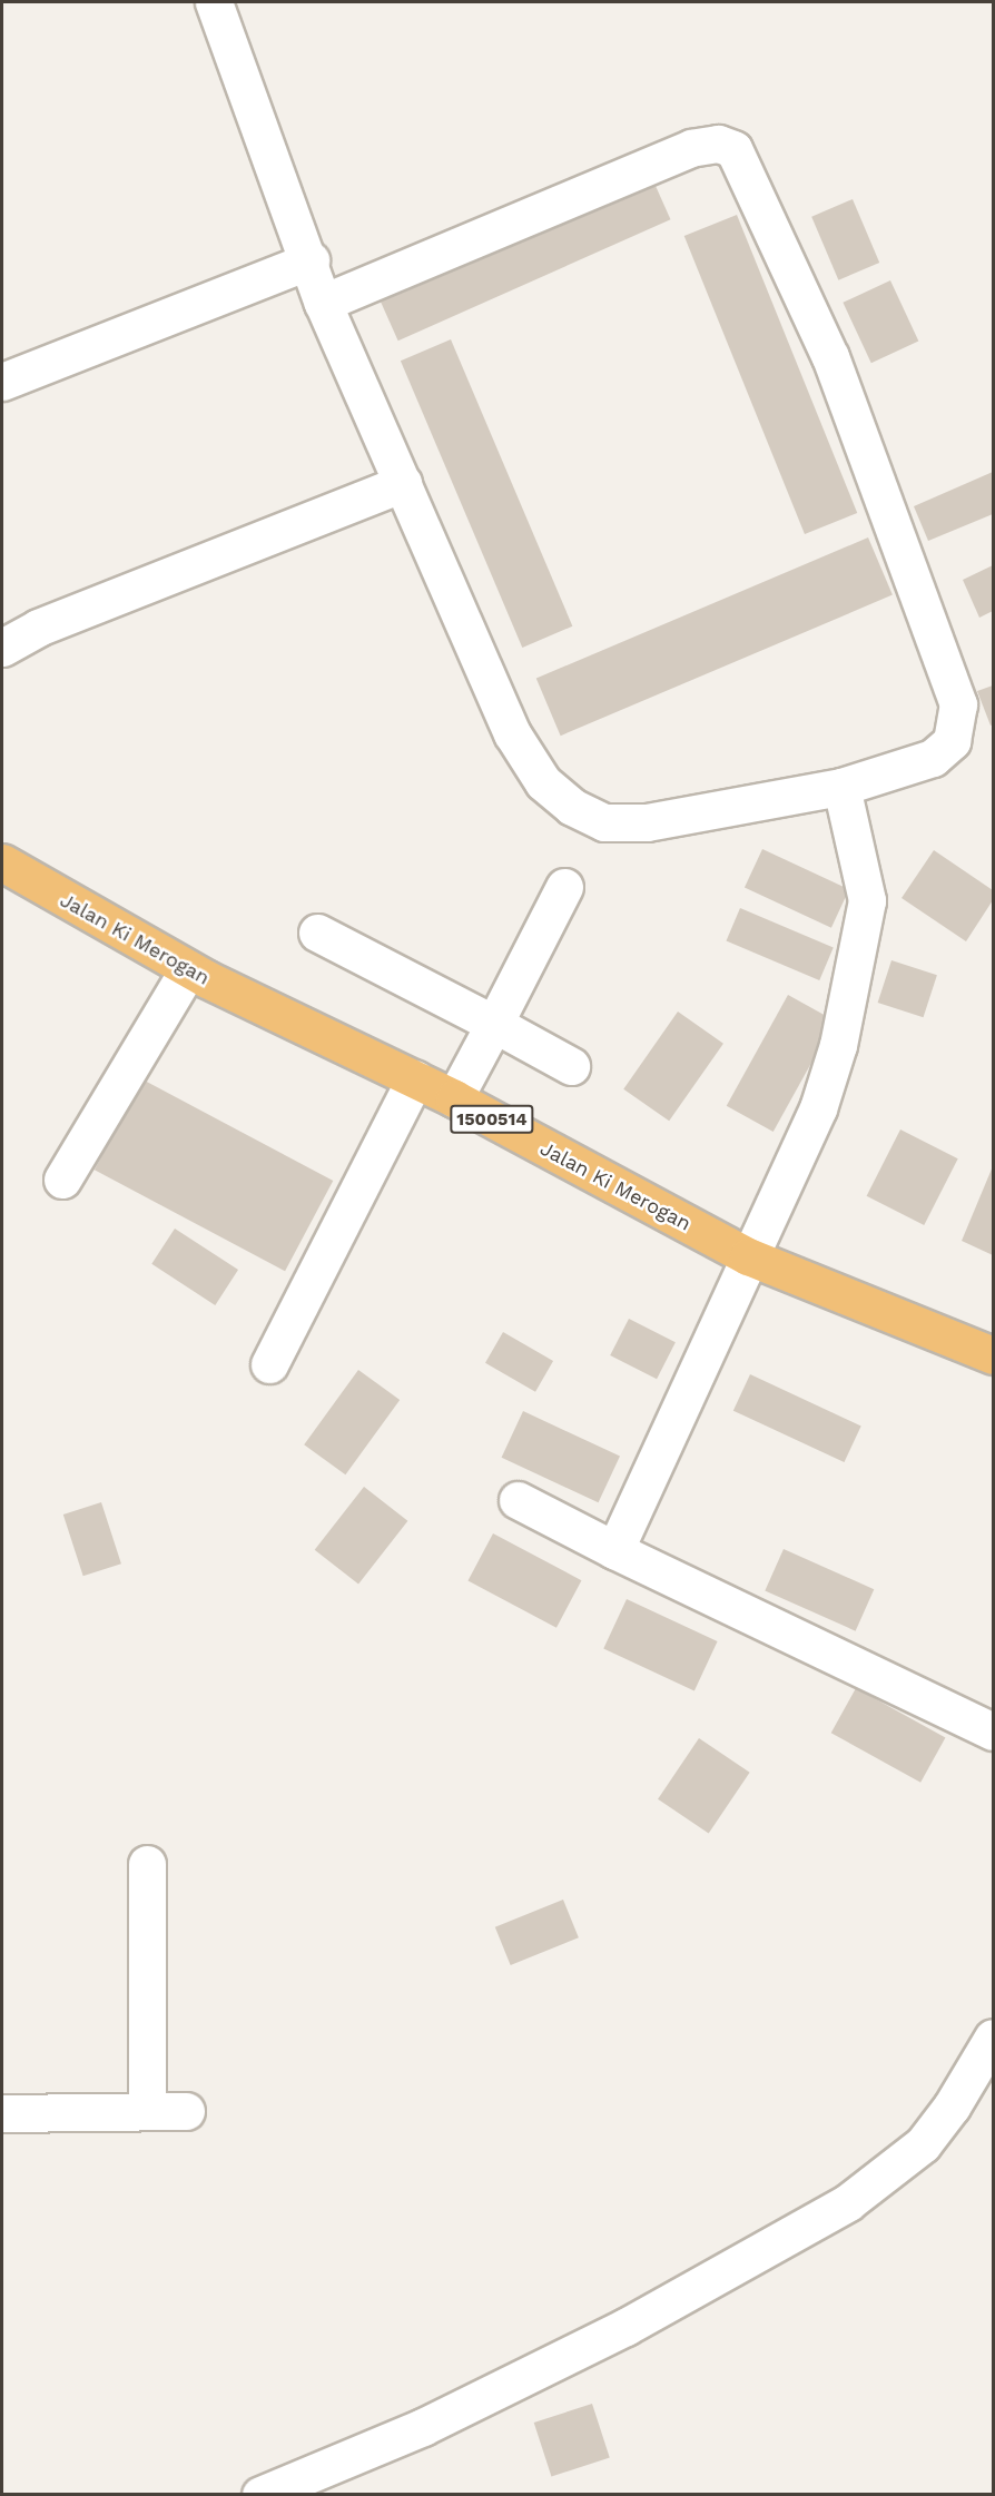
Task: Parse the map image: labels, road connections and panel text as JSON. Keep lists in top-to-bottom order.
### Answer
{
  "streets": {
    "highway": ["Jalan Ki Merogan", "1500514"]
  }
}
